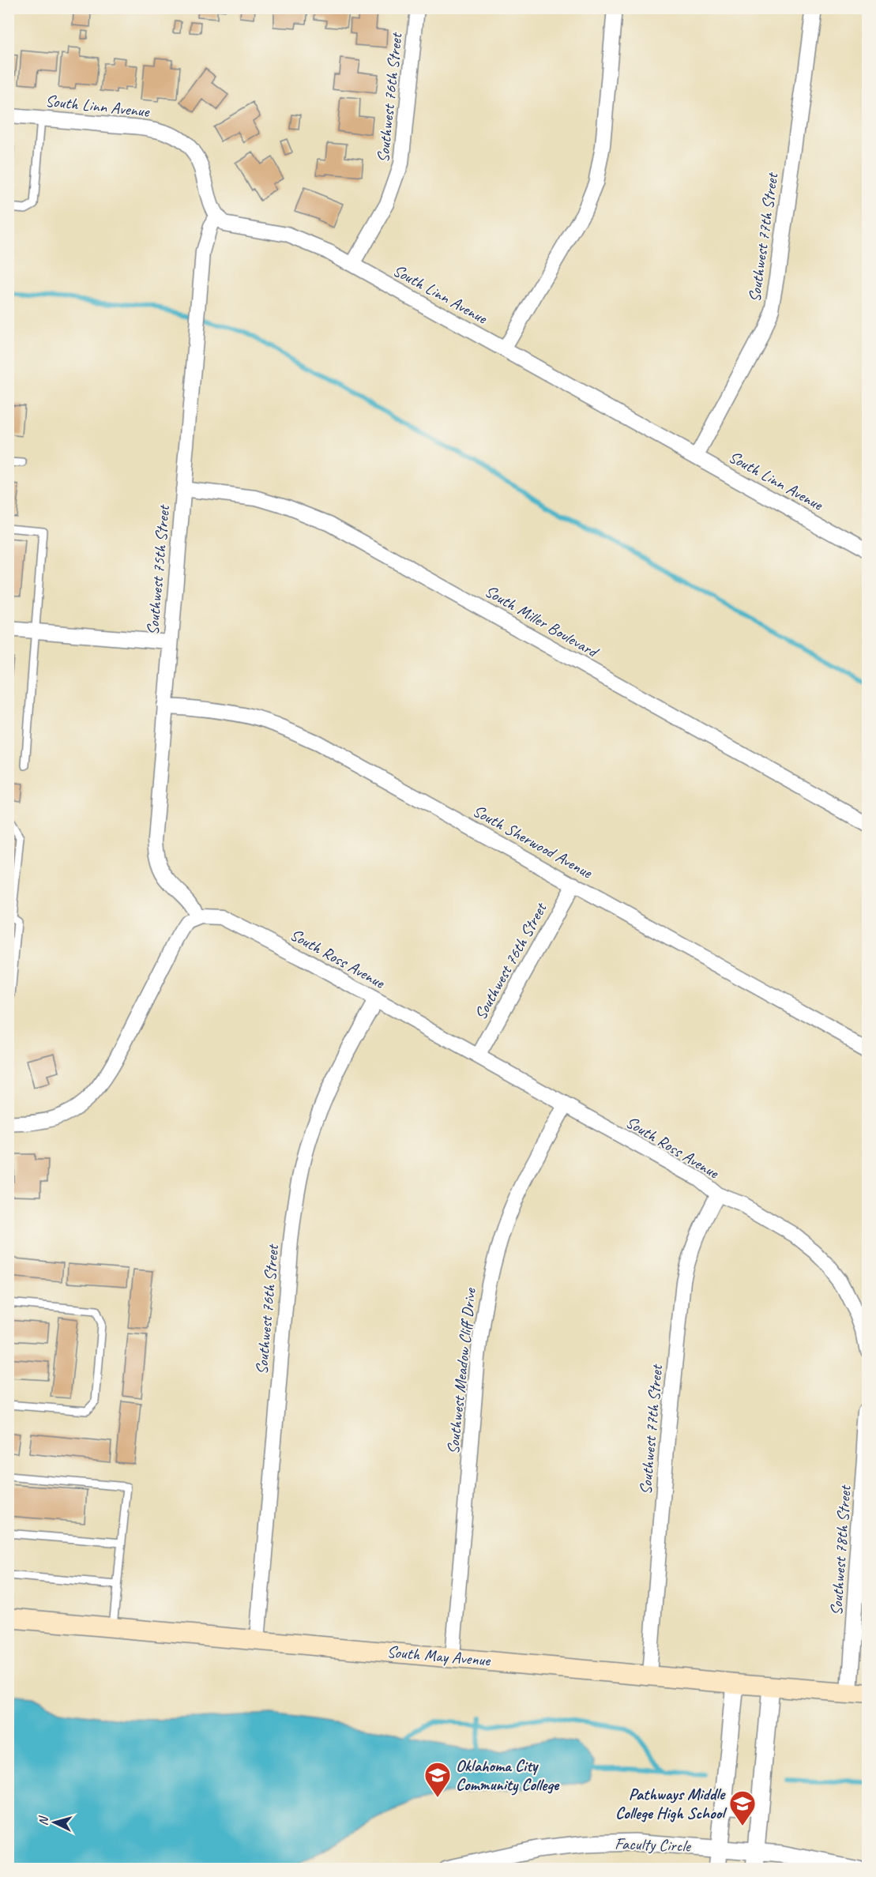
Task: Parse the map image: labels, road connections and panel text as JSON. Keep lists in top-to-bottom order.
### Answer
{
  "streets": {
    "main road": ["South May Avenue"],
    "street": [
      "Southwest 76th Street",
      "South Linn Avenue",
      "Southwest 77th Street",
      "Southwest 75th Street",
      "South Miller Boulevard",
      "South Sherwood Avenue",
      "South Ross Avenue",
      "Southwest Meadow Cliff Drive",
      "Southwest 78th Street",
      "Faculty Circle"
    ]
  },
  "crossings": [
    ["Southwest 76th Street", "South Linn Avenue"],
    ["Southwest 76th Street", "South Sherwood Avenue"],
    ["Southwest 76th Street", "South Ross Avenue"],
    ["Southwest 76th Street", "South May Avenue"],
    ["South Linn Avenue", "Southwest 77th Street"],
    ["South Linn Avenue", "Southwest 75th Street"],
    ["Southwest 77th Street", "South Ross Avenue"],
    ["Southwest 77th Street", "South May Avenue"],
    ["Southwest 75th Street", "South Miller Boulevard"],
    ["Southwest 75th Street", "South Sherwood Avenue"],
    ["Southwest 75th Street", "South Ross Avenue"],
    ["South Ross Avenue", "Southwest Meadow Cliff Drive"],
    ["Southwest Meadow Cliff Drive", "South May Avenue"],
    ["Southwest 78th Street", "South May Avenue"]
  ],
  "places": {
    "school or university": ["Oklahoma City Community College", "Pathways Middle College High School"]
  },
  "north": "left"
}
